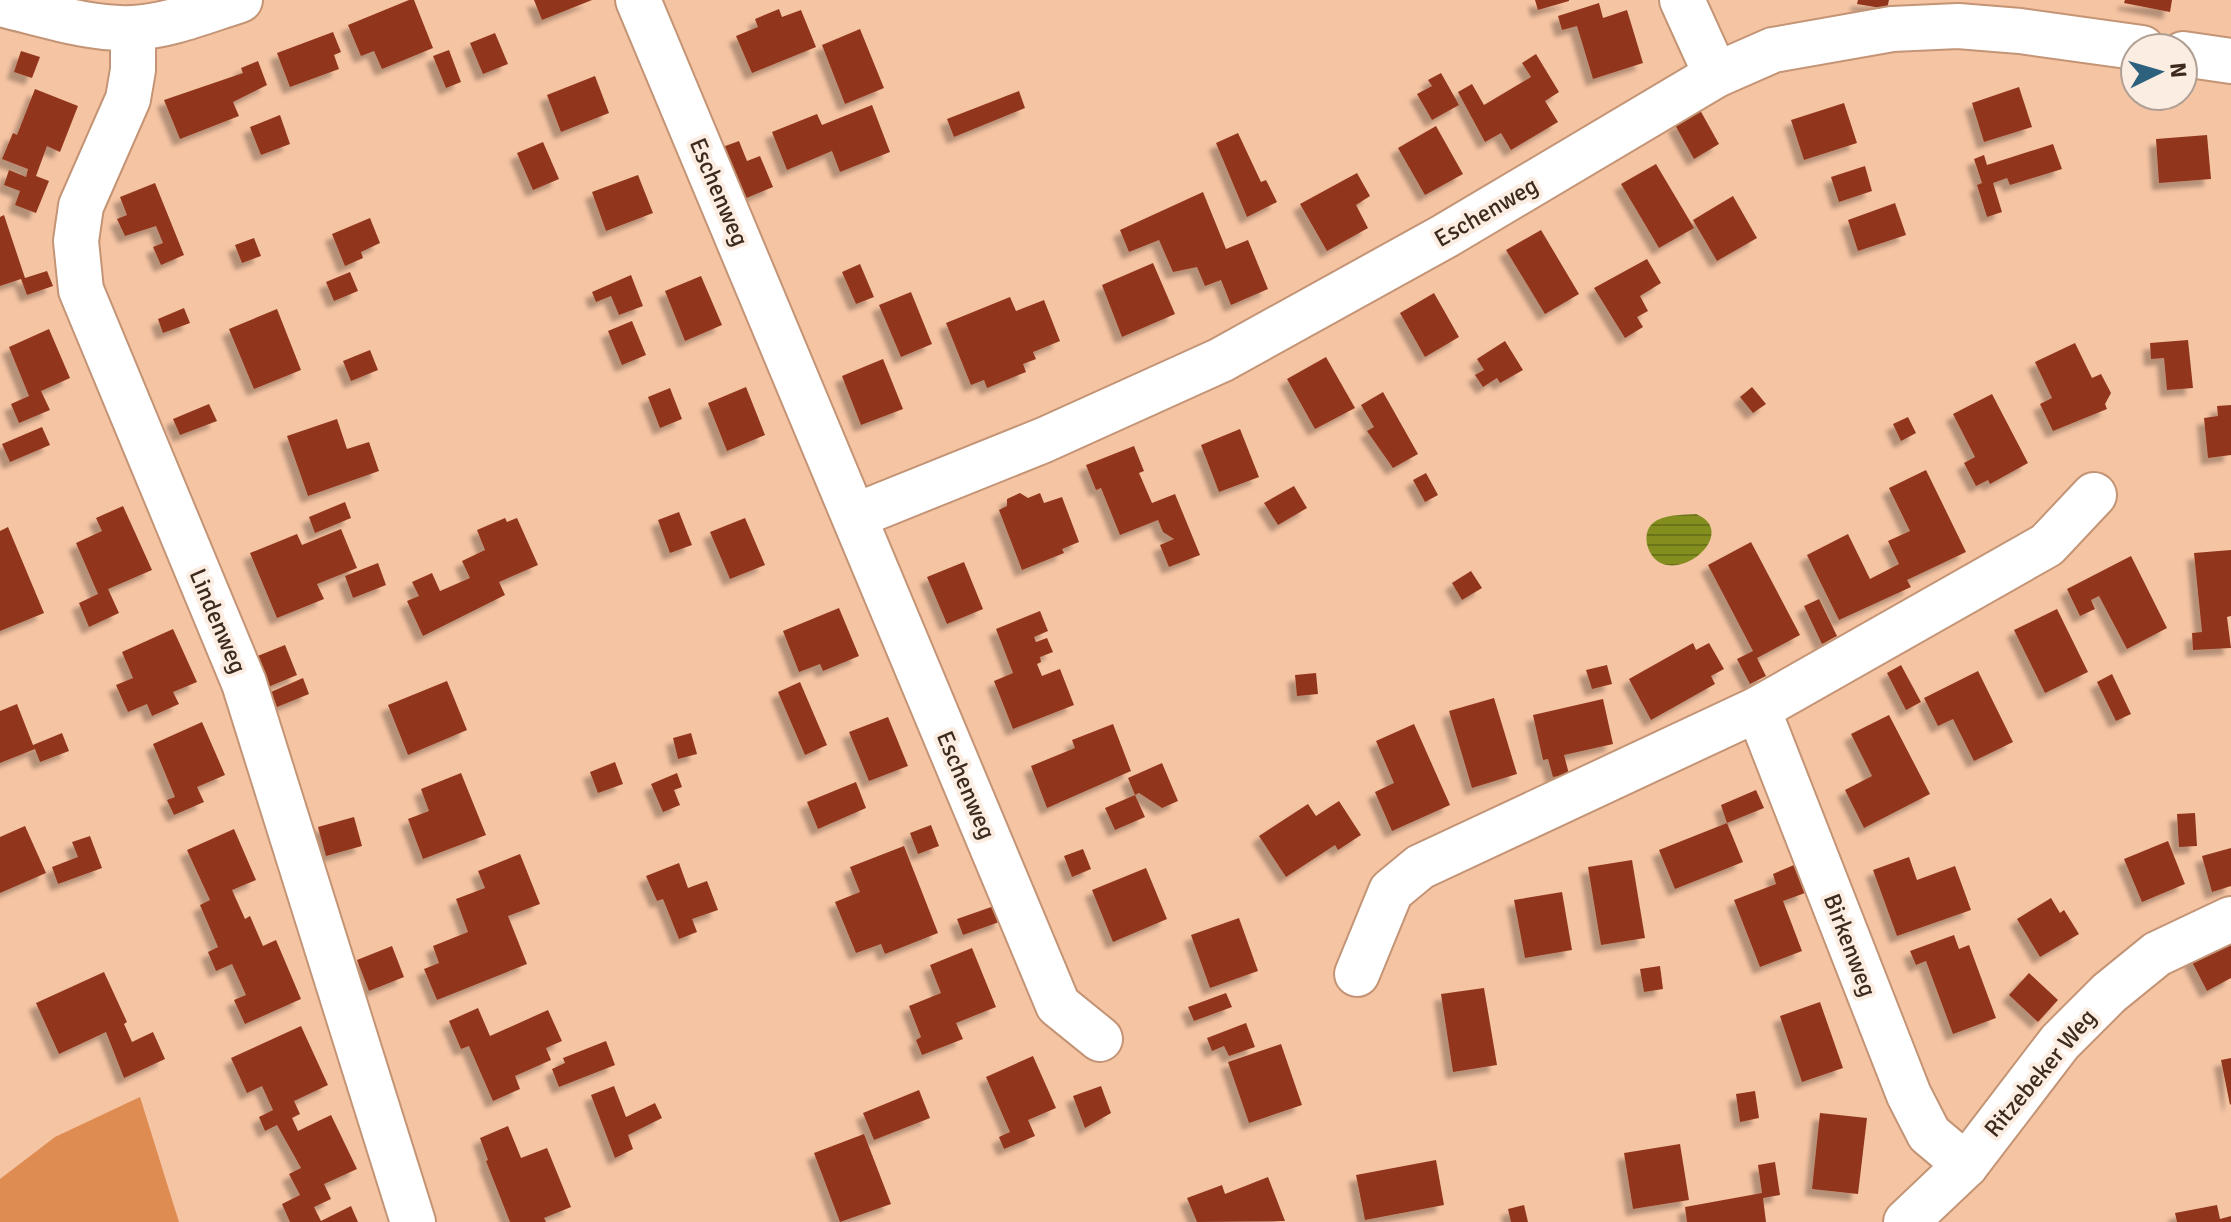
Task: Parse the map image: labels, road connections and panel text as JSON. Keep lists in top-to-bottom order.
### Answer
{
  "streets": {
    "street": [
      "Eschenweg",
      "Lindenweg",
      "Birkenweg",
      "Ritzebeker Weg"
    ]
  },
  "crossings": [
    ["Birkenweg", "Ritzebeker Weg"]
  ],
  "north": "right"
}
